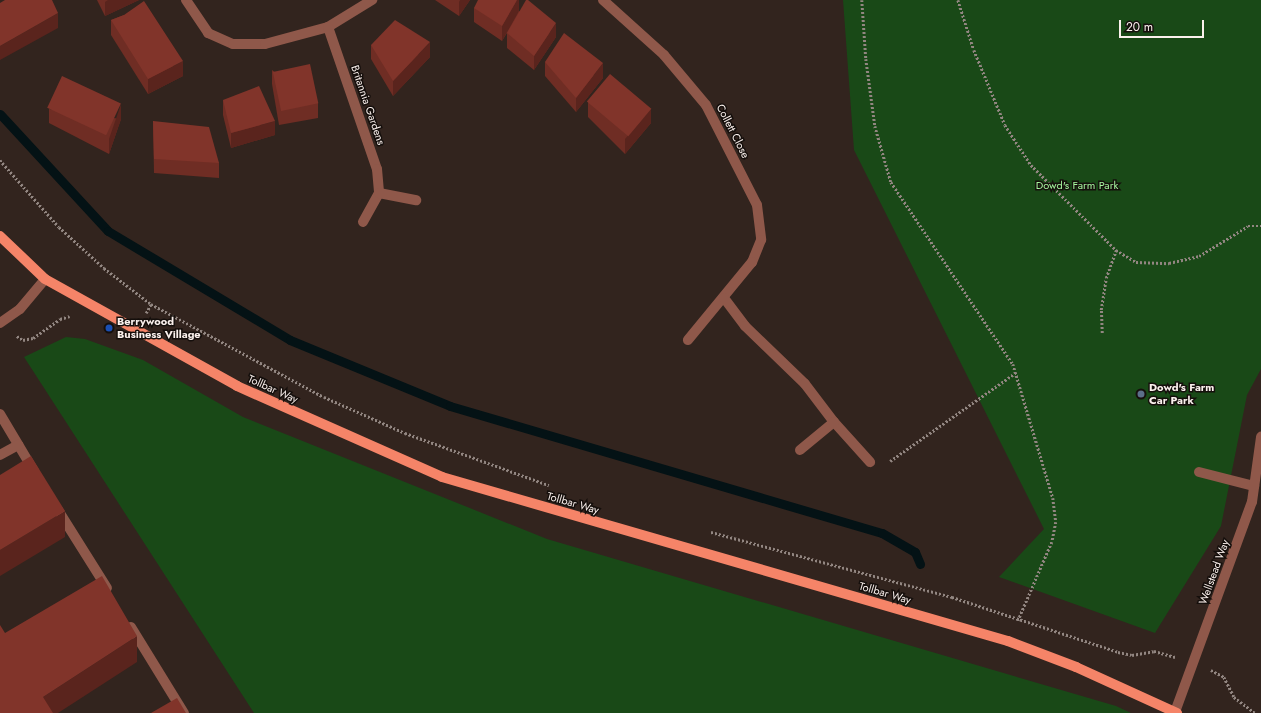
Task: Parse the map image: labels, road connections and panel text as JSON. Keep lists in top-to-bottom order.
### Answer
{
  "streets": {
    "main road": ["Tollbar Way"],
    "street": ["Britannia Gardens", "Collett Close", "Wellstead Way"]
  },
  "crossings": [
    ["Tollbar Way", "Wellstead Way"]
  ],
  "parks": ["Dowd's Farm Park"],
  "places": ["Berrywood Business Village", "Dowd's Farm Car Park"],
  "scale_bar": "20 m"
}
